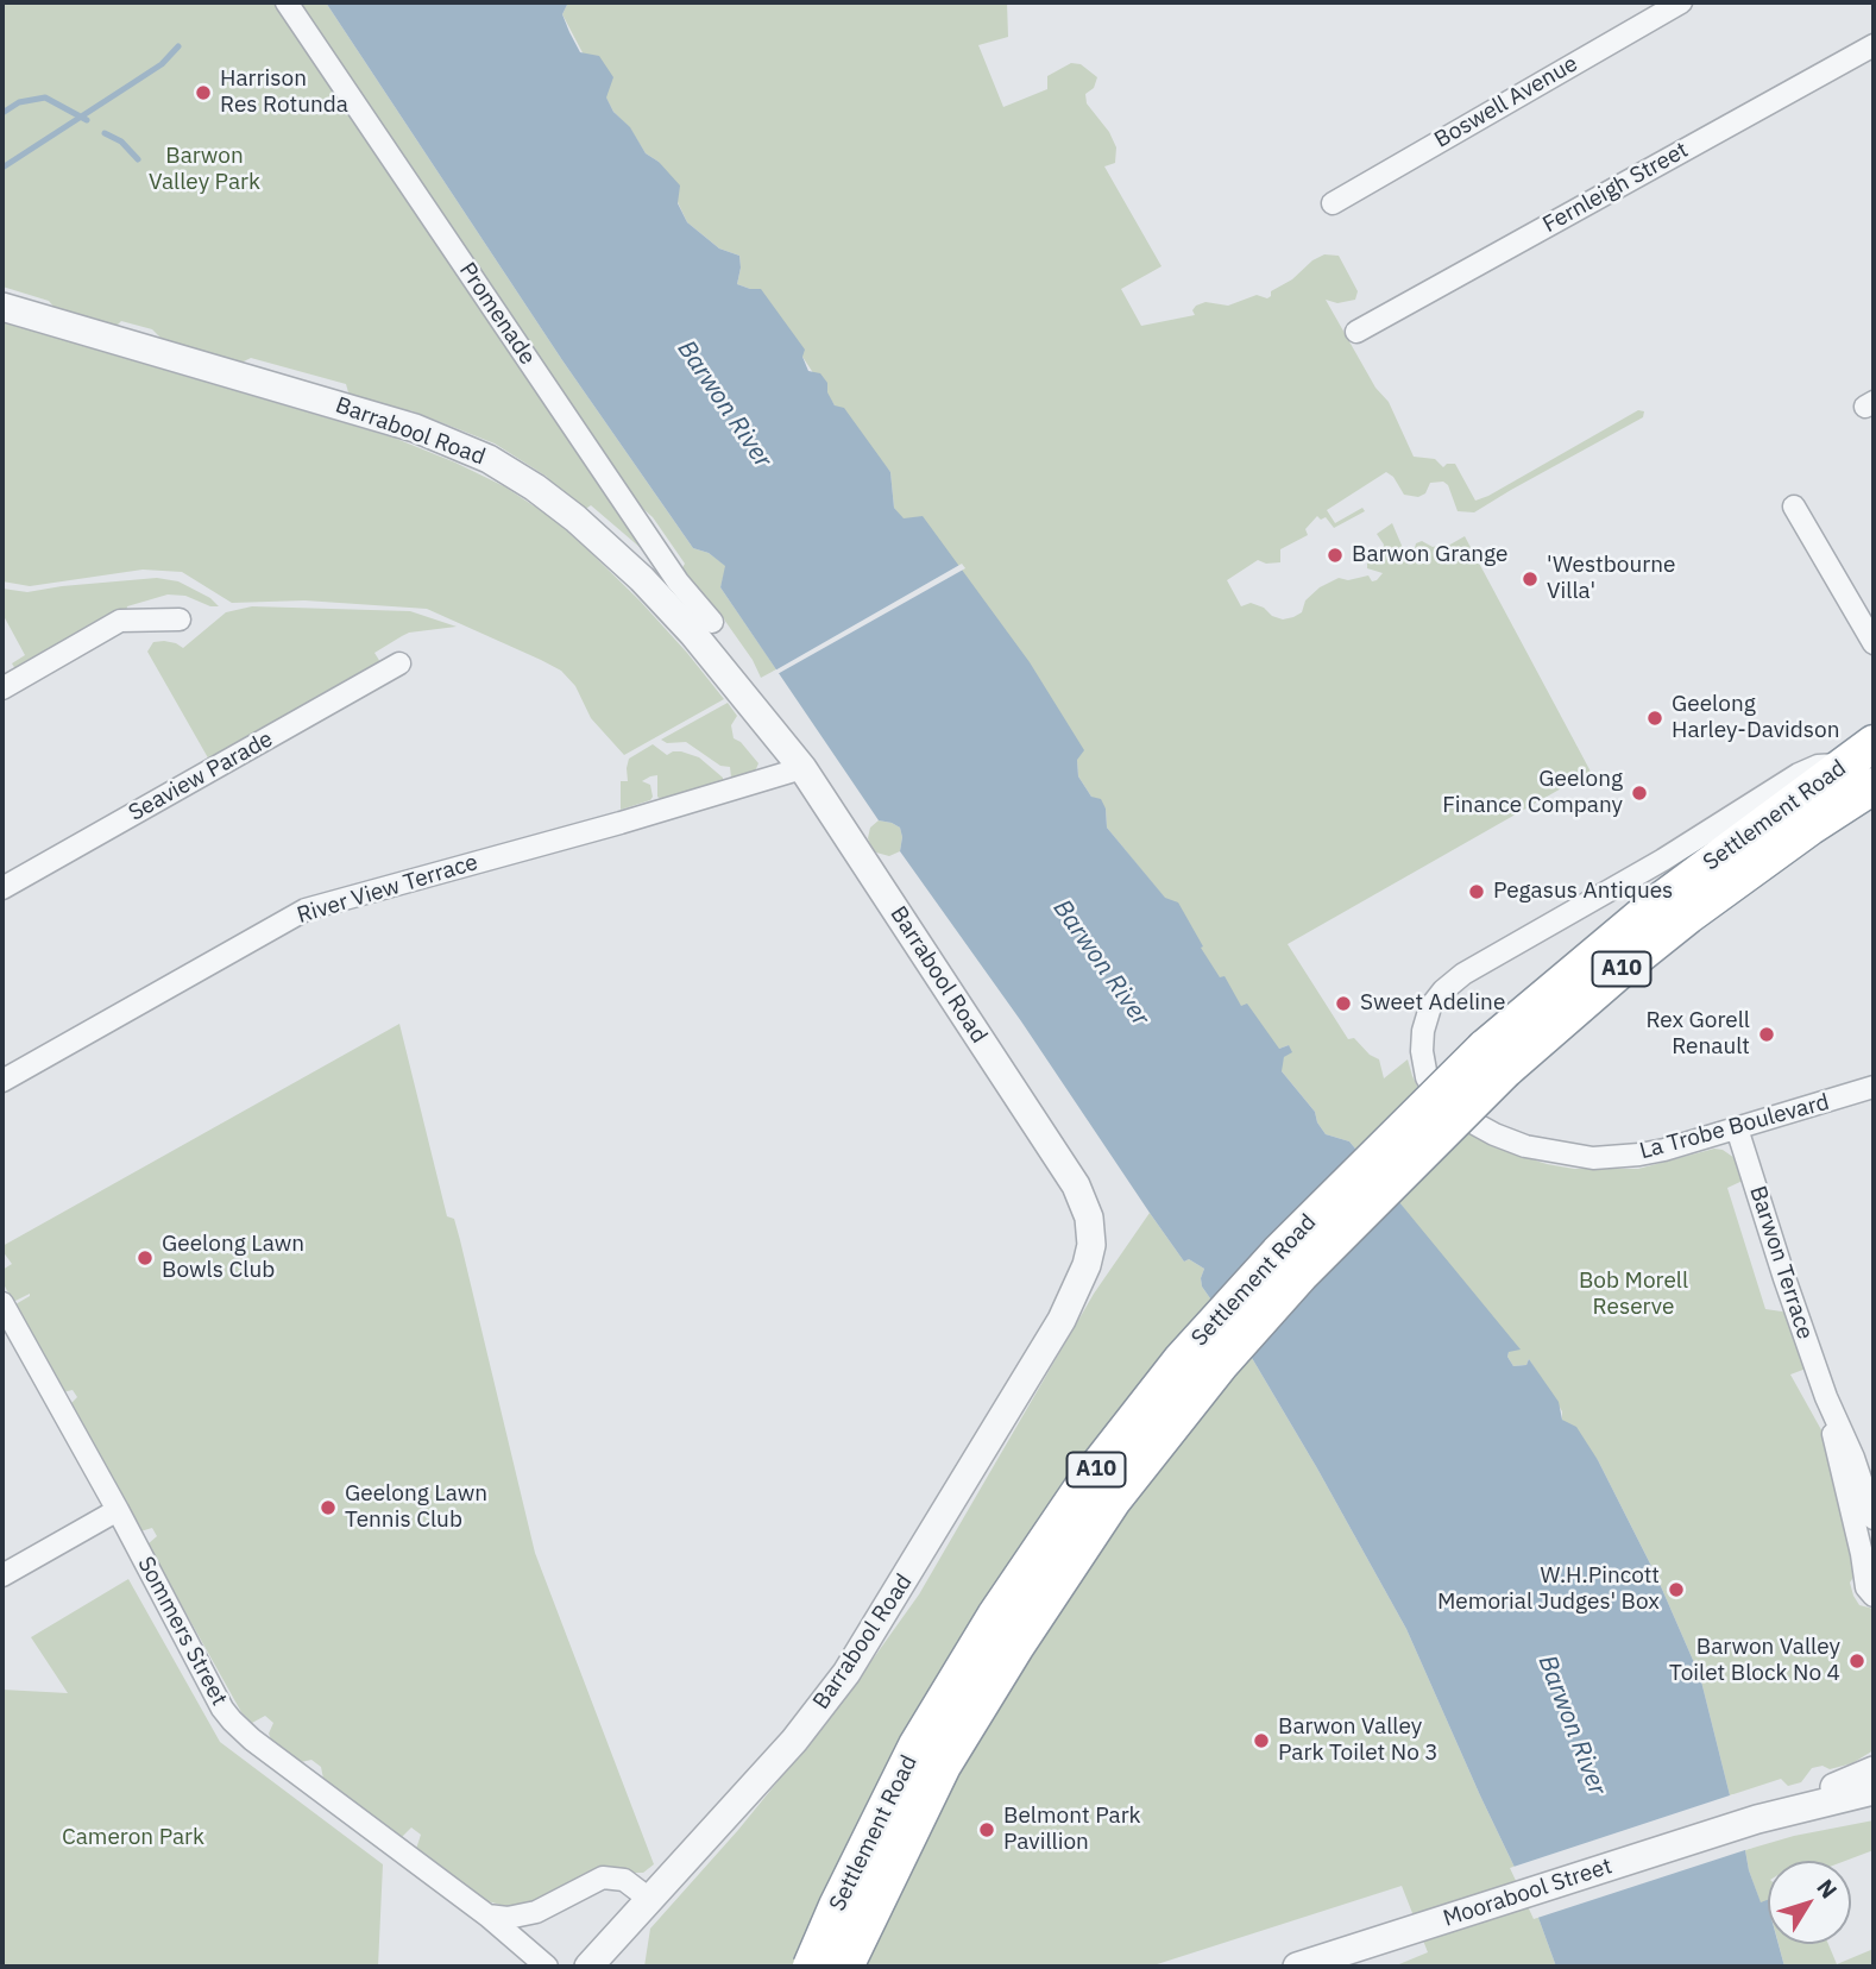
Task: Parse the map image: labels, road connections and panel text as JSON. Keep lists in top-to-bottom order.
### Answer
{
  "streets": {
    "highway": ["Settlement Road", "A10"],
    "street": [
      "Boswell Avenue",
      "Fernleigh Street",
      "Promenade",
      "Barrabool Road",
      "Seaview Parade",
      "River View Terrace",
      "La Trobe Boulevard",
      "Barwon Terrace",
      "Sommers Street",
      "Moorabool Street"
    ]
  },
  "crossings": [
    ["Barrabool Road", "River View Terrace"],
    ["Settlement Road", "La Trobe Boulevard"],
    ["La Trobe Boulevard", "Barwon Terrace"]
  ],
  "water": ["Barwon River"],
  "parks": ["Barwon Valley Park", "Bob Morell Reserve", "Cameron Park"],
  "places": [
    "Harrison Res Rotunda",
    "Barwon Grange",
    "'Westbourne Villa'",
    "Geelong Harley-Davidson",
    "Geelong Finance Company",
    "Pegasus Antiques",
    "Sweet Adeline",
    "Rex Gorell Renault",
    "Geelong Lawn Bowls Club",
    "Geelong Lawn Tennis Club",
    "W.H.Pincott Memorial Judges' Box",
    "Barwon Valley Toilet Block No 4",
    "Barwon Valley Park Toilet No 3",
    "Belmont Park Pavillion"
  ],
  "north": "top right"
}
